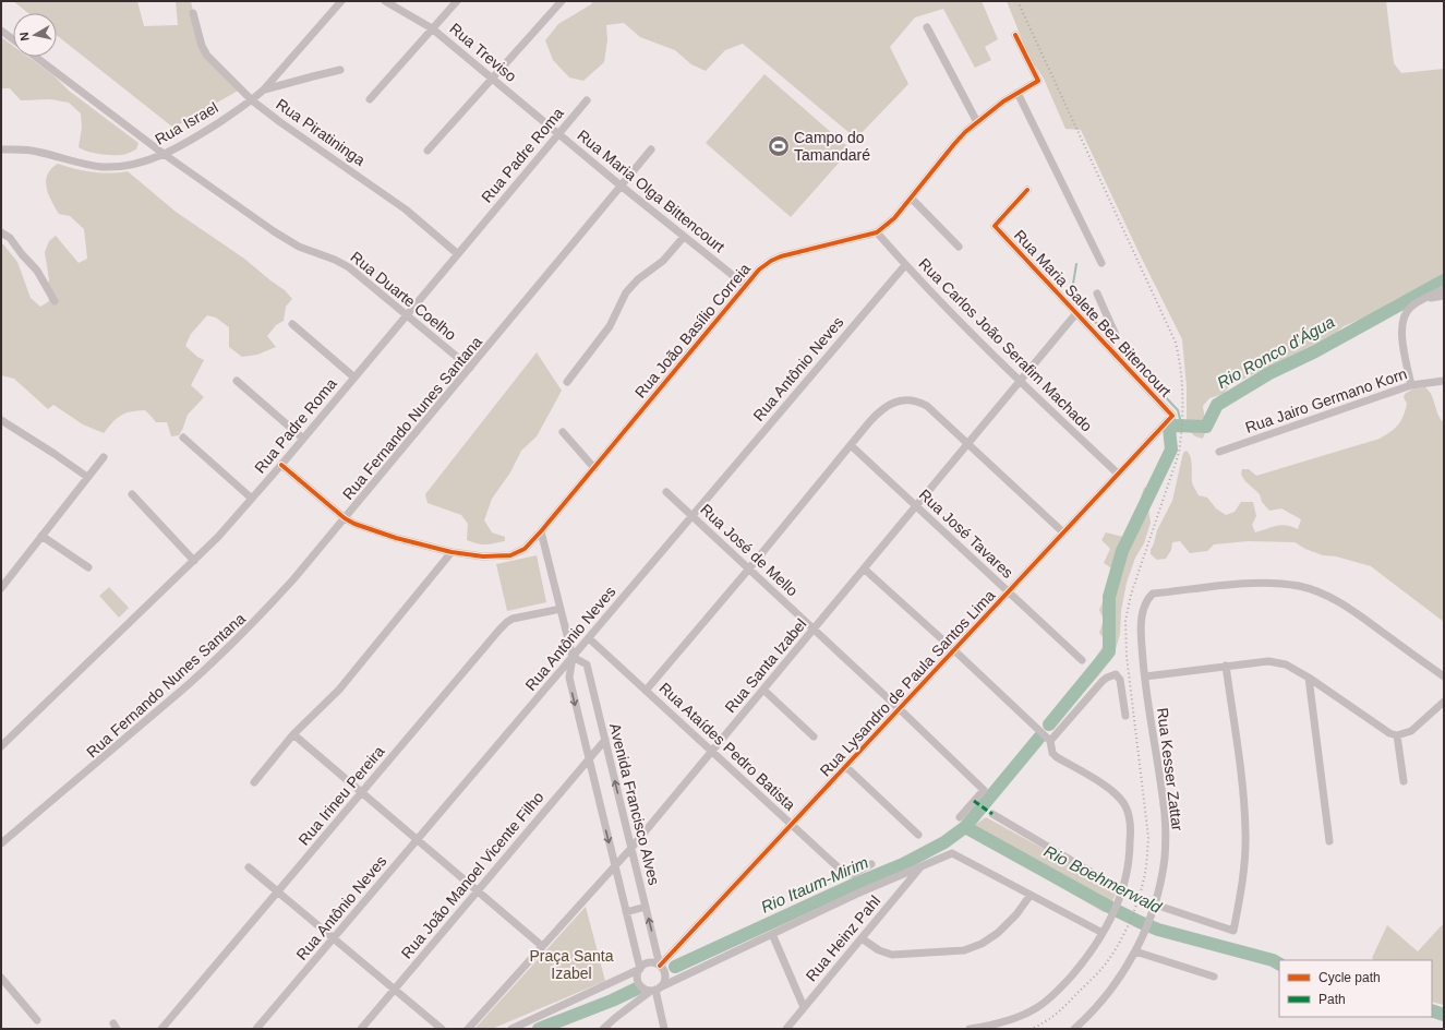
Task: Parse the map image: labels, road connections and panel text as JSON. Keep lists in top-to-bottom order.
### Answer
{
  "streets": {
    "street": [
      "Rua Treviso",
      "Rua Israel",
      "Rua Piratininga",
      "Rua Padre Roma",
      "Rua Maria Olga Bittencourt",
      "Rua Duarte Coelho",
      "Rua Maria Salete Bez Bitencourt",
      "Rua João Basílio Correia",
      "Rua Carlos João Serafim Machado",
      "Rua Antônio Neves",
      "Rua Jairo Germano Korn",
      "Rua Fernando Nunes Santana",
      "Rua José Tavares",
      "Rua José de Mello",
      "Rua Santa Izabel",
      "Rua Lysandro de Paula Santos Lima",
      "Rua Ataídes Pedro Batista",
      "Rua Kesser Zattar",
      "Rua Irineu Pereira",
      "Avenida Francisco Alves",
      "Rua João Manoel Vicente Filho",
      "Rua Heinz Pahl"
    ]
  },
  "crossings": [
    ["Rua Treviso", "Rua Padre Roma"],
    ["Rua Treviso", "Rua Maria Olga Bittencourt"],
    ["Rua Israel", "Rua Piratininga"],
    ["Rua Israel", "Rua Duarte Coelho"],
    ["Rua Piratininga", "Rua Padre Roma"],
    ["Rua Padre Roma", "Rua Maria Olga Bittencourt"],
    ["Rua Padre Roma", "Rua Duarte Coelho"],
    ["Rua Padre Roma", "Rua João Basílio Correia"],
    ["Rua Maria Olga Bittencourt", "Rua João Basílio Correia"],
    ["Rua Maria Olga Bittencourt", "Rua Fernando Nunes Santana"],
    ["Rua Duarte Coelho", "Rua Fernando Nunes Santana"],
    ["Rua Maria Salete Bez Bitencourt", "Rua Santa Izabel"],
    ["Rua Maria Salete Bez Bitencourt", "Rua Lysandro de Paula Santos Lima"],
    ["Rua João Basílio Correia", "Rua Carlos João Serafim Machado"],
    ["Rua João Basílio Correia", "Rua Fernando Nunes Santana"],
    ["Rua Carlos João Serafim Machado", "Rua Antônio Neves"],
    ["Rua Carlos João Serafim Machado", "Rua Santa Izabel"],
    ["Rua Carlos João Serafim Machado", "Rua Lysandro de Paula Santos Lima"],
    ["Rua Antônio Neves", "Rua José de Mello"],
    ["Rua Antônio Neves", "Rua Ataídes Pedro Batista"],
    ["Rua Antônio Neves", "Avenida Francisco Alves"],
    ["Rua José Tavares", "Rua Santa Izabel"],
    ["Rua José Tavares", "Rua Lysandro de Paula Santos Lima"],
    ["Rua José de Mello", "Rua Santa Izabel"],
    ["Rua José de Mello", "Rua Lysandro de Paula Santos Lima"],
    ["Rua Santa Izabel", "Rua Ataídes Pedro Batista"],
    ["Rua Santa Izabel", "Avenida Francisco Alves"],
    ["Rua Lysandro de Paula Santos Lima", "Rua Ataídes Pedro Batista"],
    ["Rua Lysandro de Paula Santos Lima", "Avenida Francisco Alves"],
    ["Avenida Francisco Alves", "Rua João Manoel Vicente Filho"]
  ],
  "water": ["Rio Ronco d'Água", "Rio Boehmerwald", "Rio Itaum-Mirim"],
  "parks": ["Praça Santa Izabel"],
  "places": {
    "sports": ["Campo do Tamandaré"]
  },
  "legend": ["Cycle path", "Path"],
  "north": "left"
}
